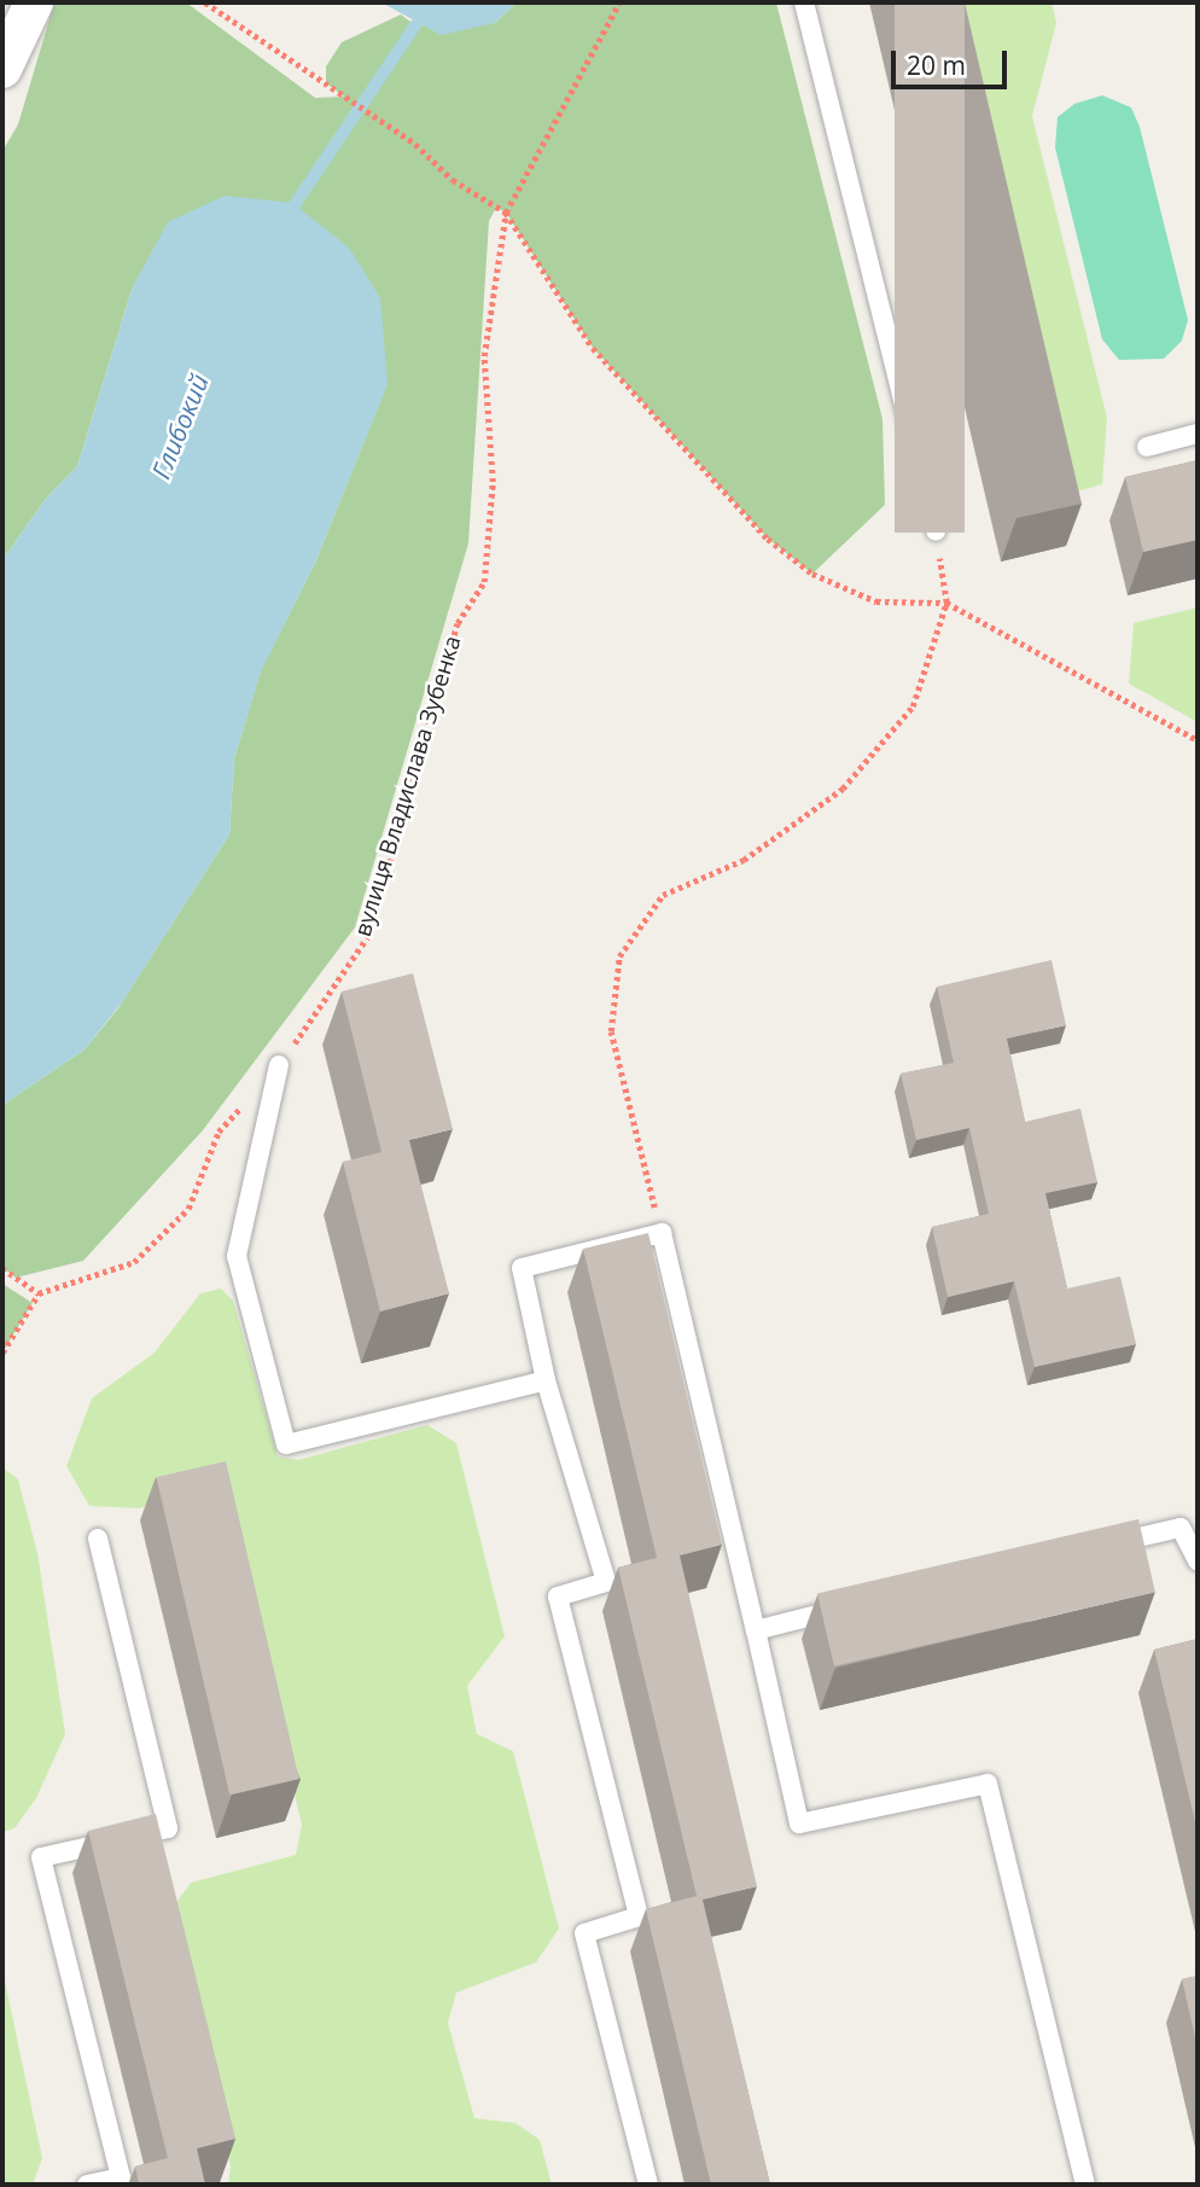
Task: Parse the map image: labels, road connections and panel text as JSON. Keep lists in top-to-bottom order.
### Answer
{
  "streets": {
    "path": ["вулиця Владислава Зубенка"]
  },
  "water": ["Глибокий"],
  "scale_bar": "20 m"
}
